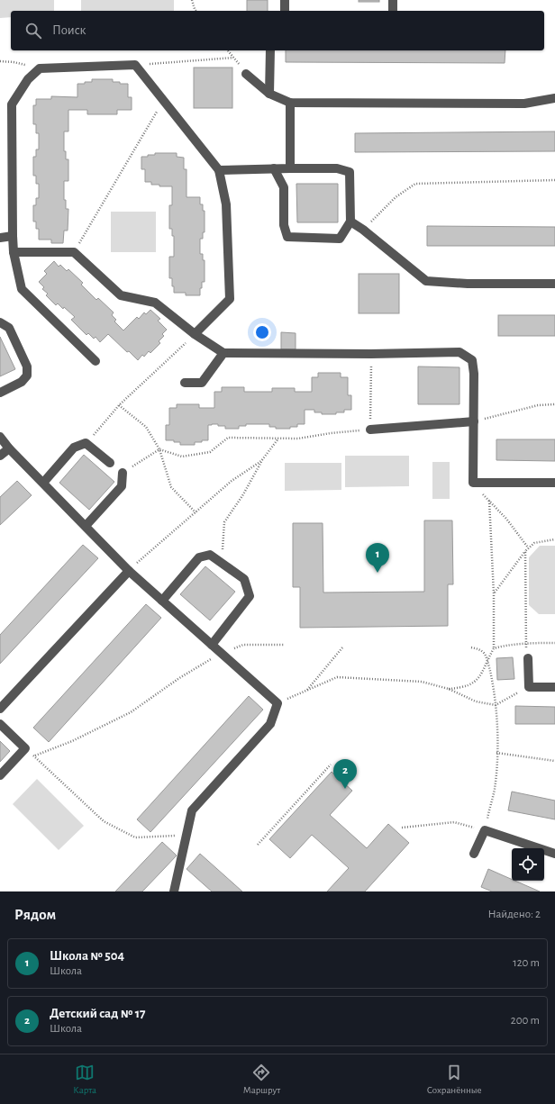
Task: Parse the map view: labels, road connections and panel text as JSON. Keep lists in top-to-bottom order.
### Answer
{
  "page": {
    "search": "Поиск",
    "pins": ["1", "2"],
    "heading": ["Рядом", "Найдено: 2"],
    "list": [
      {
        "mark": "1",
        "name": "Школа № 504",
        "note": "Школа",
        "value": "120 m"
      },
      {
        "mark": "2",
        "name": "Детский сад № 17",
        "note": "Школа",
        "value": "200 m"
      }
    ],
    "nav": ["Карта", "Маршрут", "Сохранённые"]
  }
}
